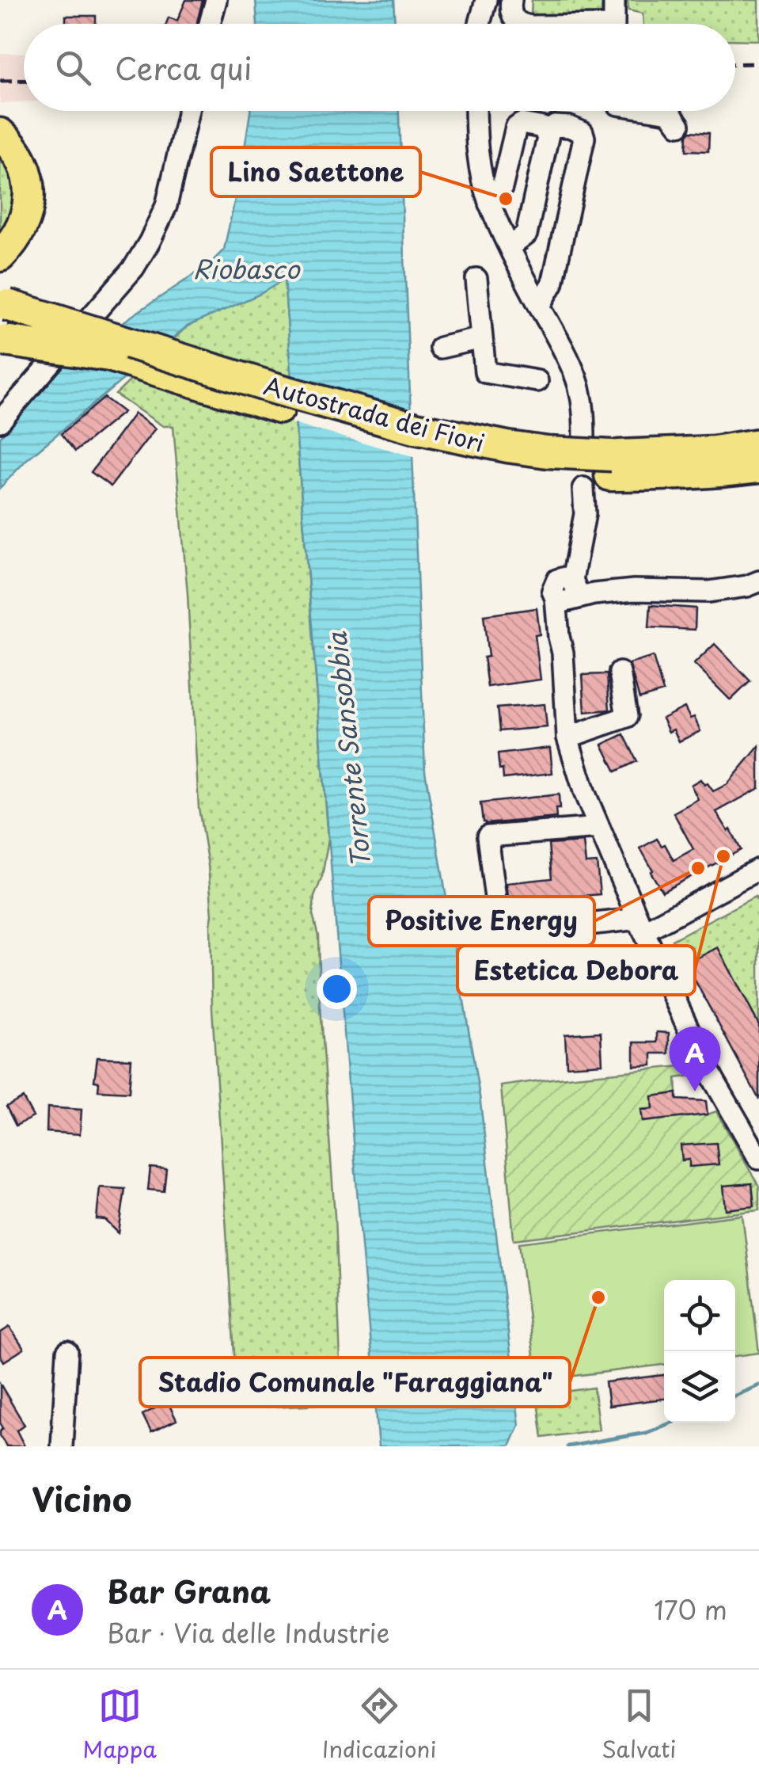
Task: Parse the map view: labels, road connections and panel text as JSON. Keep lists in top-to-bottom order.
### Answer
{
  "streets": {
    "highway": ["Autostrada dei Fiori"]
  },
  "water": ["Riobasco", "Torrente Sansobbia"],
  "places": [
    "Lino Saettone",
    "Estetica Debora",
    "Positive Energy",
    "Stadio Comunale \"Faraggiana\""
  ],
  "page": {
    "search": "Cerca qui",
    "pins": "A",
    "heading": "Vicino",
    "list": [
      {
        "mark": "A",
        "name": "Bar Grana",
        "note": "Bar · Via delle Industrie",
        "value": "170 m"
      }
    ],
    "nav": ["Mappa", "Indicazioni", "Salvati"]
  }
}
